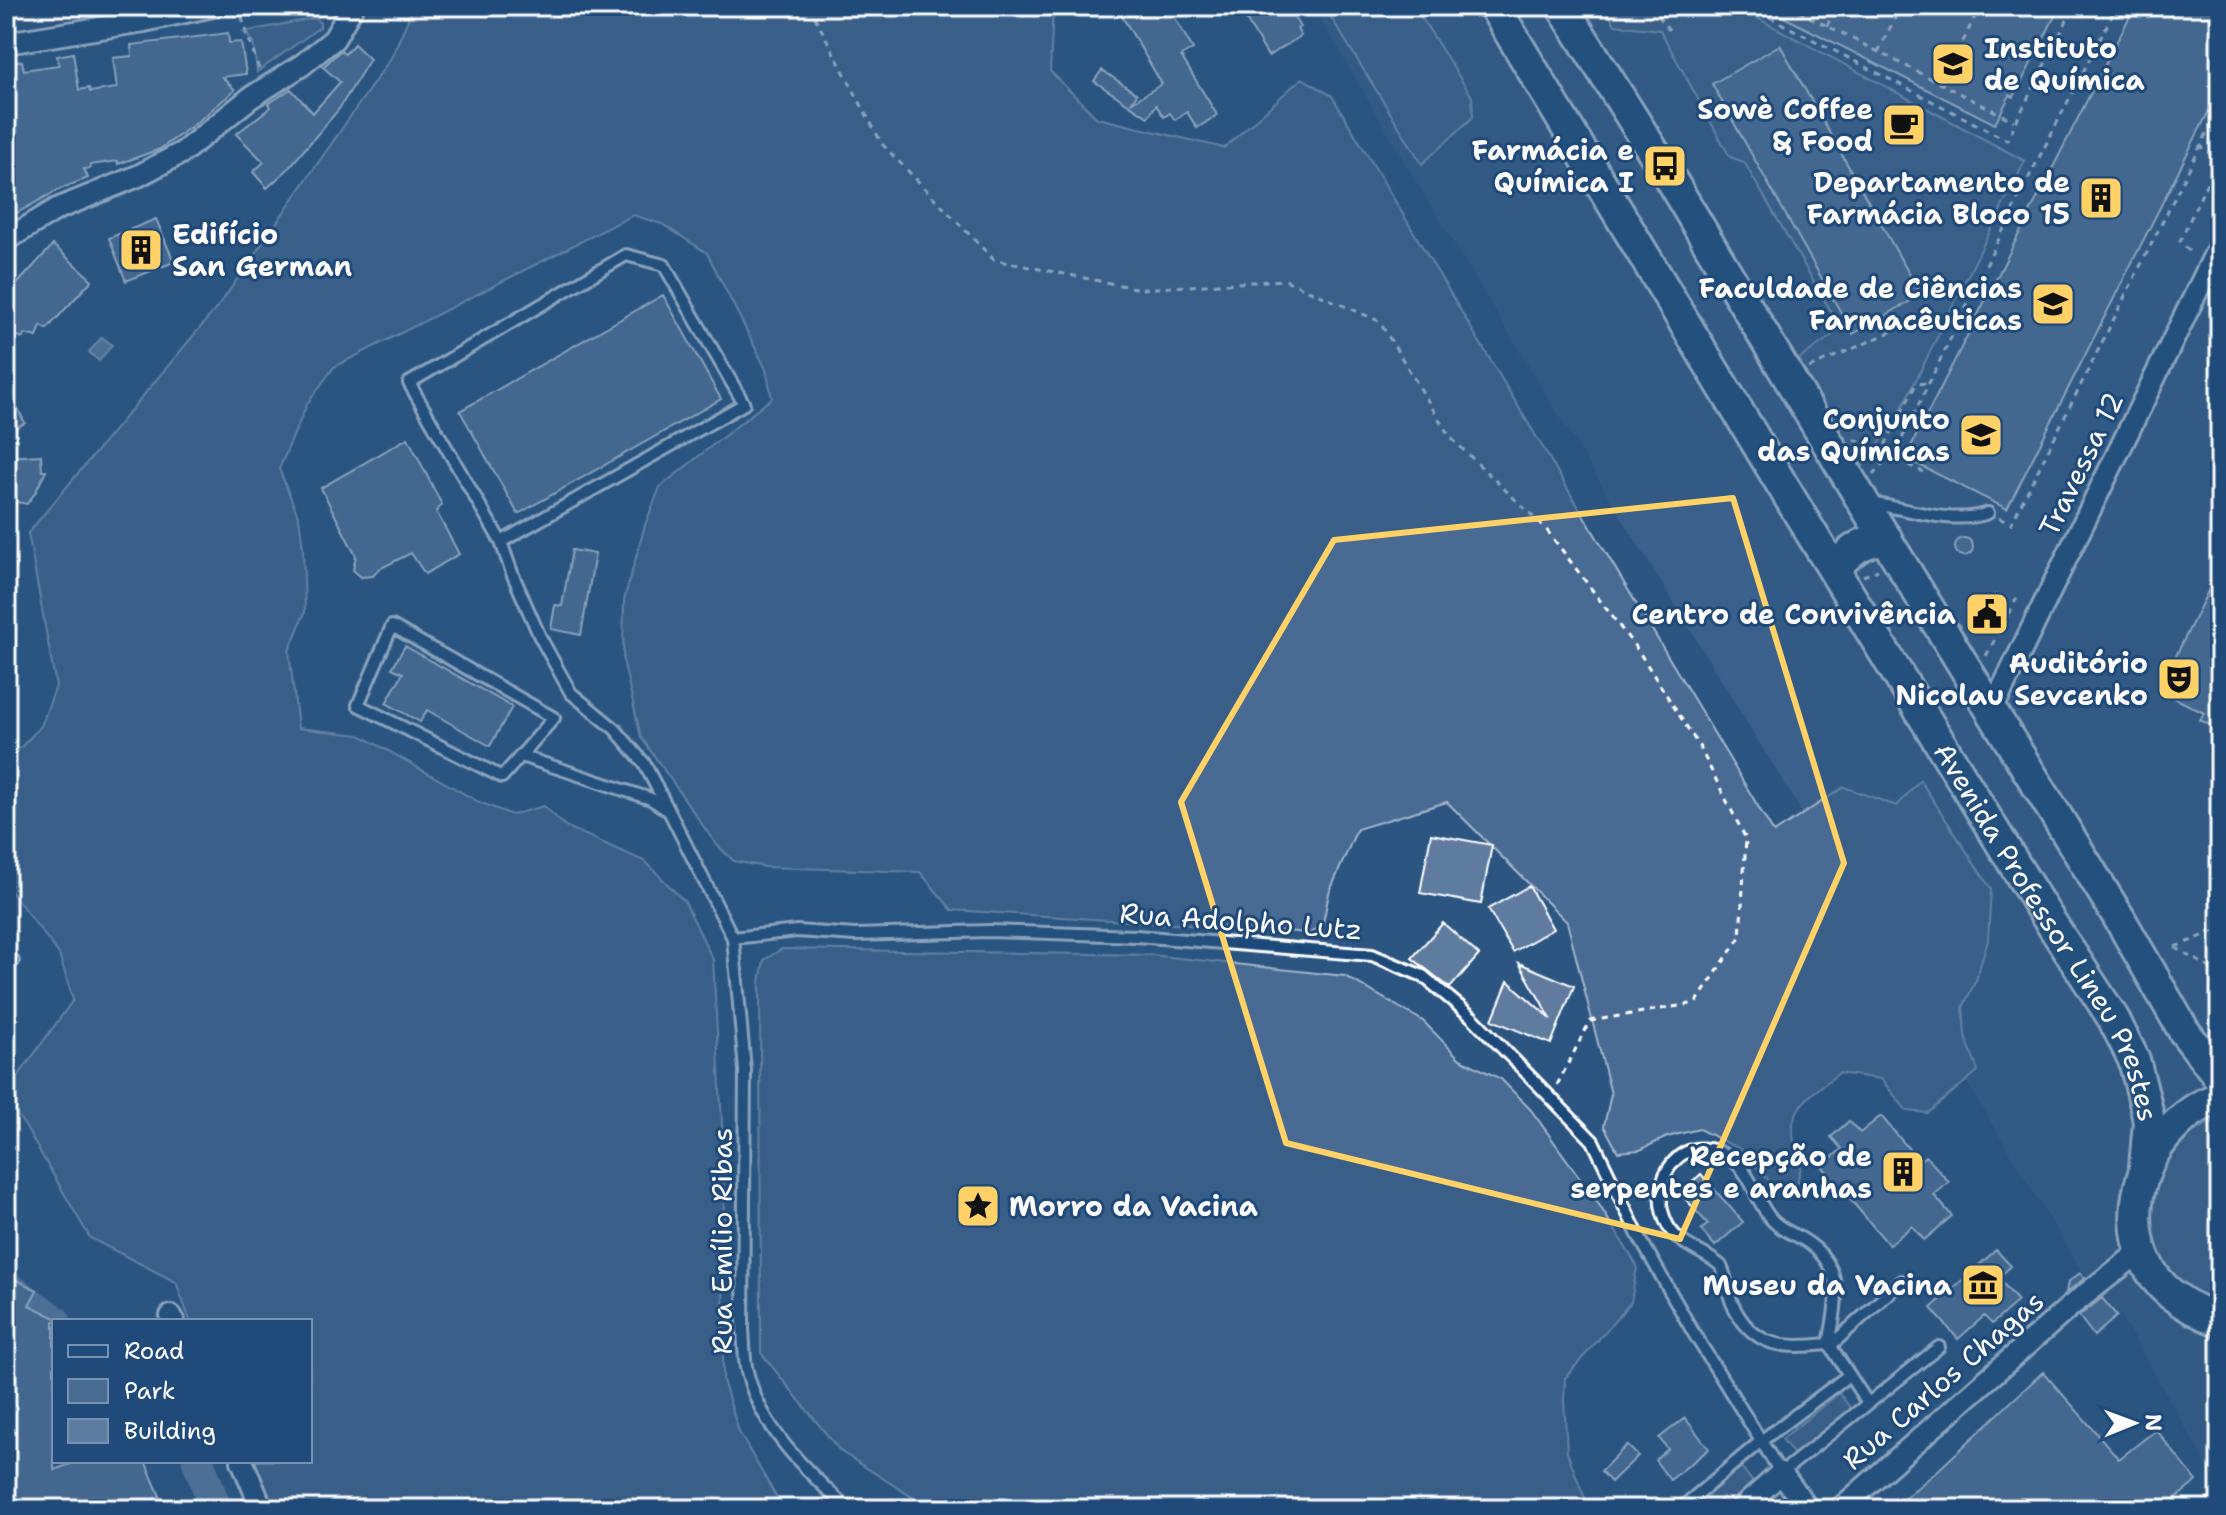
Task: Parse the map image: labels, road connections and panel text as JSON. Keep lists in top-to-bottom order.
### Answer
{
  "streets": {
    "main road": ["Avenida Professor Lineu Prestes"],
    "street": ["Travessa 12", "Rua Carlos Chagas"],
    "lane": ["Rua Adolpho Lutz", "Rua Emílio Ribas"]
  },
  "crossings": [
    ["Rua Adolpho Lutz", "Rua Emílio Ribas"]
  ],
  "places": {
    "school or university": ["Instituto de Química", "Faculdade de Ciências Farmacêuticas", "Conjunto das Químicas"],
    "cafe": ["Sowè Coffee & Food"],
    "bus stop": ["Farmácia e Química I"],
    "building": ["Departamento de Farmácia Bloco 15", "Edifício San German", "Recepção de serpentes e aranhas"],
    "public building": ["Centro de Convivência"],
    "theatre": ["Auditório Nicolau Sevcenko"],
    "place": ["Morro da Vacina"],
    "museum": ["Museu da Vacina"]
  },
  "legend": ["Road", "Park", "Building"],
  "north": "right"
}
